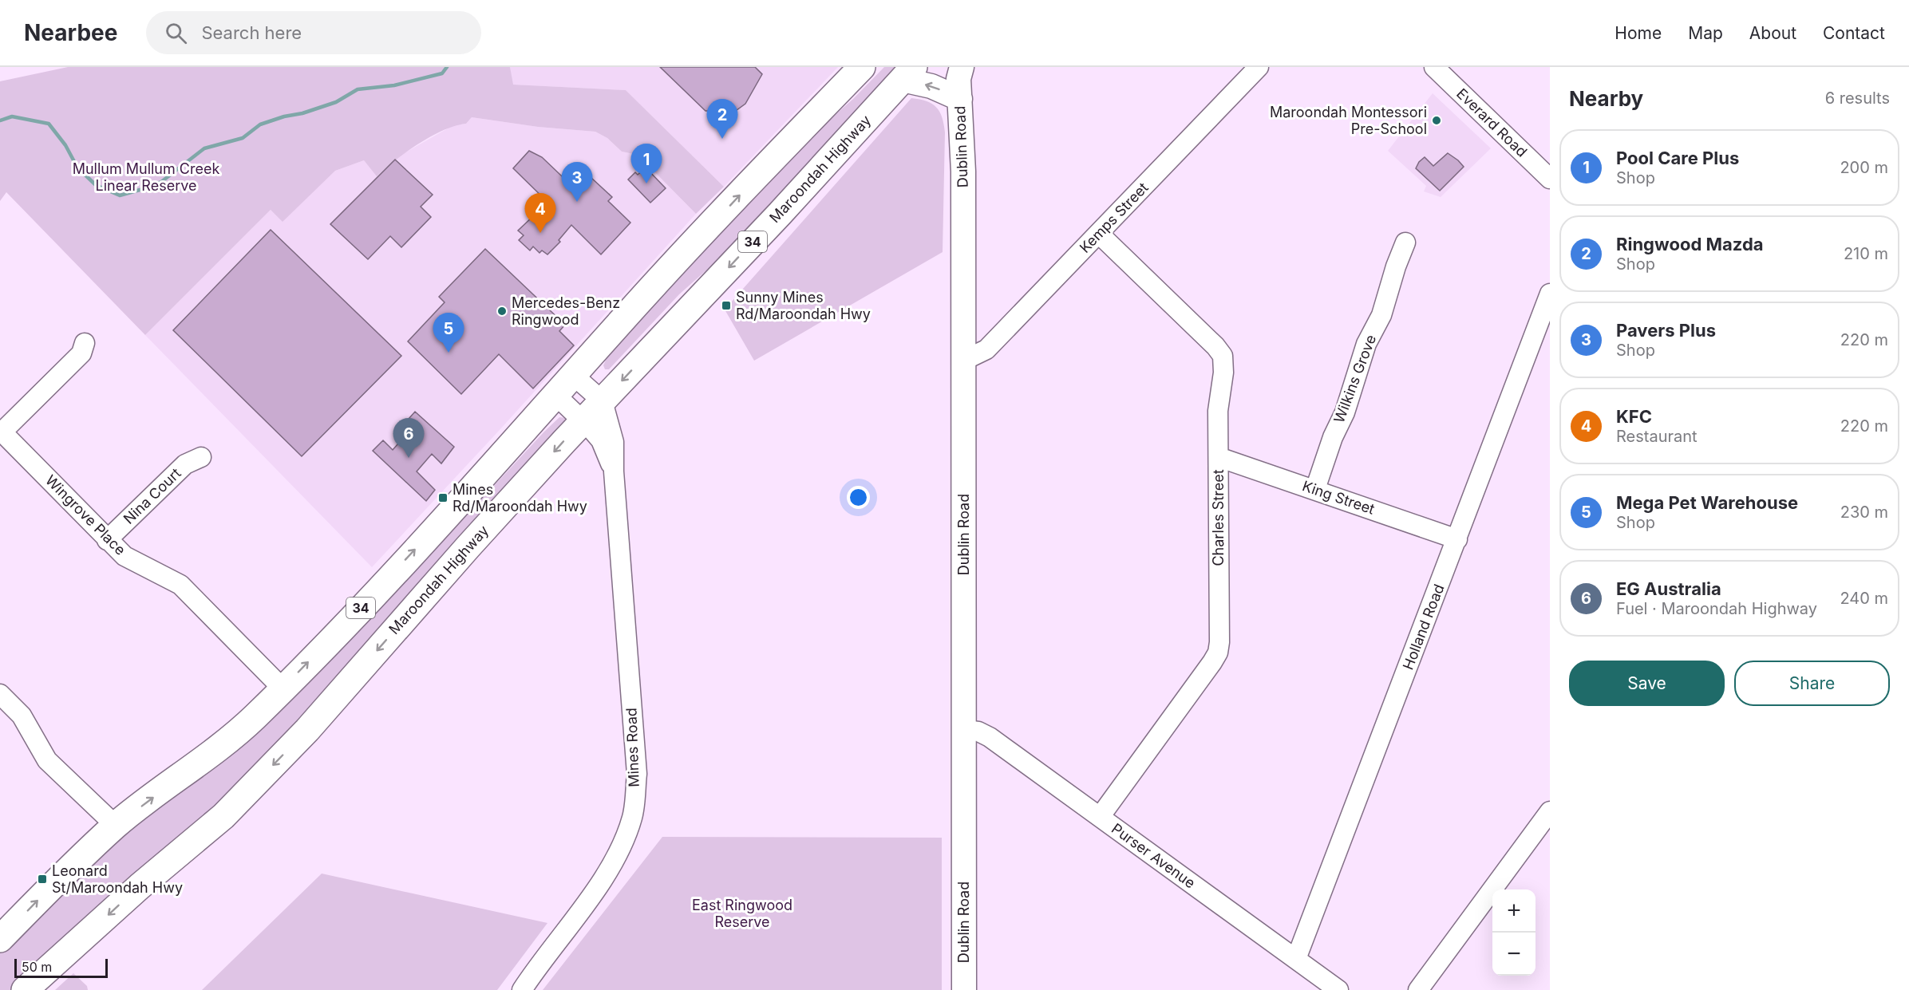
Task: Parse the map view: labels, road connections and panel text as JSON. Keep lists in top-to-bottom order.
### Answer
{
  "streets": {
    "highway": ["Maroondah Highway", "34"],
    "main road": ["Dublin Road"],
    "street": [
      "Everard Road",
      "Kemps Street",
      "Wilkins Grove",
      "Nina Court",
      "King Street",
      "Wingrove Place",
      "Charles Street",
      "Holland Road",
      "Mines Road",
      "Purser Avenue"
    ]
  },
  "crossings": [
    ["Dublin Road", "Kemps Street"],
    ["Dublin Road", "Purser Avenue"],
    ["Maroondah Highway", "Mines Road"],
    ["Kemps Street", "Charles Street"],
    ["34", "Wingrove Place"],
    ["34", "Mines Road"],
    ["Wilkins Grove", "King Street"],
    ["Nina Court", "Wingrove Place"],
    ["King Street", "Charles Street"],
    ["King Street", "Holland Road"],
    ["Charles Street", "Purser Avenue"],
    ["Holland Road", "Purser Avenue"]
  ],
  "parks": ["Mullum Mullum Creek Linear Reserve", "East Ringwood Reserve"],
  "places": {
    "other": ["Maroondah Montessori Pre-School", "Mercedes-Benz Ringwood"],
    "transit": ["Sunny Mines Rd/Maroondah Hwy", "Mines Rd/Maroondah Hwy", "Leonard St/Maroondah Hwy"]
  },
  "scale_bar": "50 m",
  "page": {
    "header": "Nearbee",
    "search": "Search here",
    "nav": [
      "Home",
      "Map",
      "About",
      "Contact"
    ],
    "heading": ["Nearby", "6 results"],
    "pins": [
      "2",
      "1",
      "3",
      "4",
      "5",
      "6"
    ],
    "list": [
      {
        "mark": "1",
        "name": "Pool Care Plus",
        "note": "Shop",
        "value": "200 m"
      },
      {
        "mark": "2",
        "name": "Ringwood Mazda",
        "note": "Shop",
        "value": "210 m"
      },
      {
        "mark": "3",
        "name": "Pavers Plus",
        "note": "Shop",
        "value": "220 m"
      },
      {
        "mark": "4",
        "name": "KFC",
        "note": "Restaurant",
        "value": "220 m"
      },
      {
        "mark": "5",
        "name": "Mega Pet Warehouse",
        "note": "Shop",
        "value": "230 m"
      },
      {
        "mark": "6",
        "name": "EG Australia",
        "note": "Fuel · Maroondah Highway",
        "value": "240 m"
      }
    ],
    "buttons": ["Save", "Share"],
    "map_buttons": ["+", "−"],
    "scale": "50 m"
  }
}
